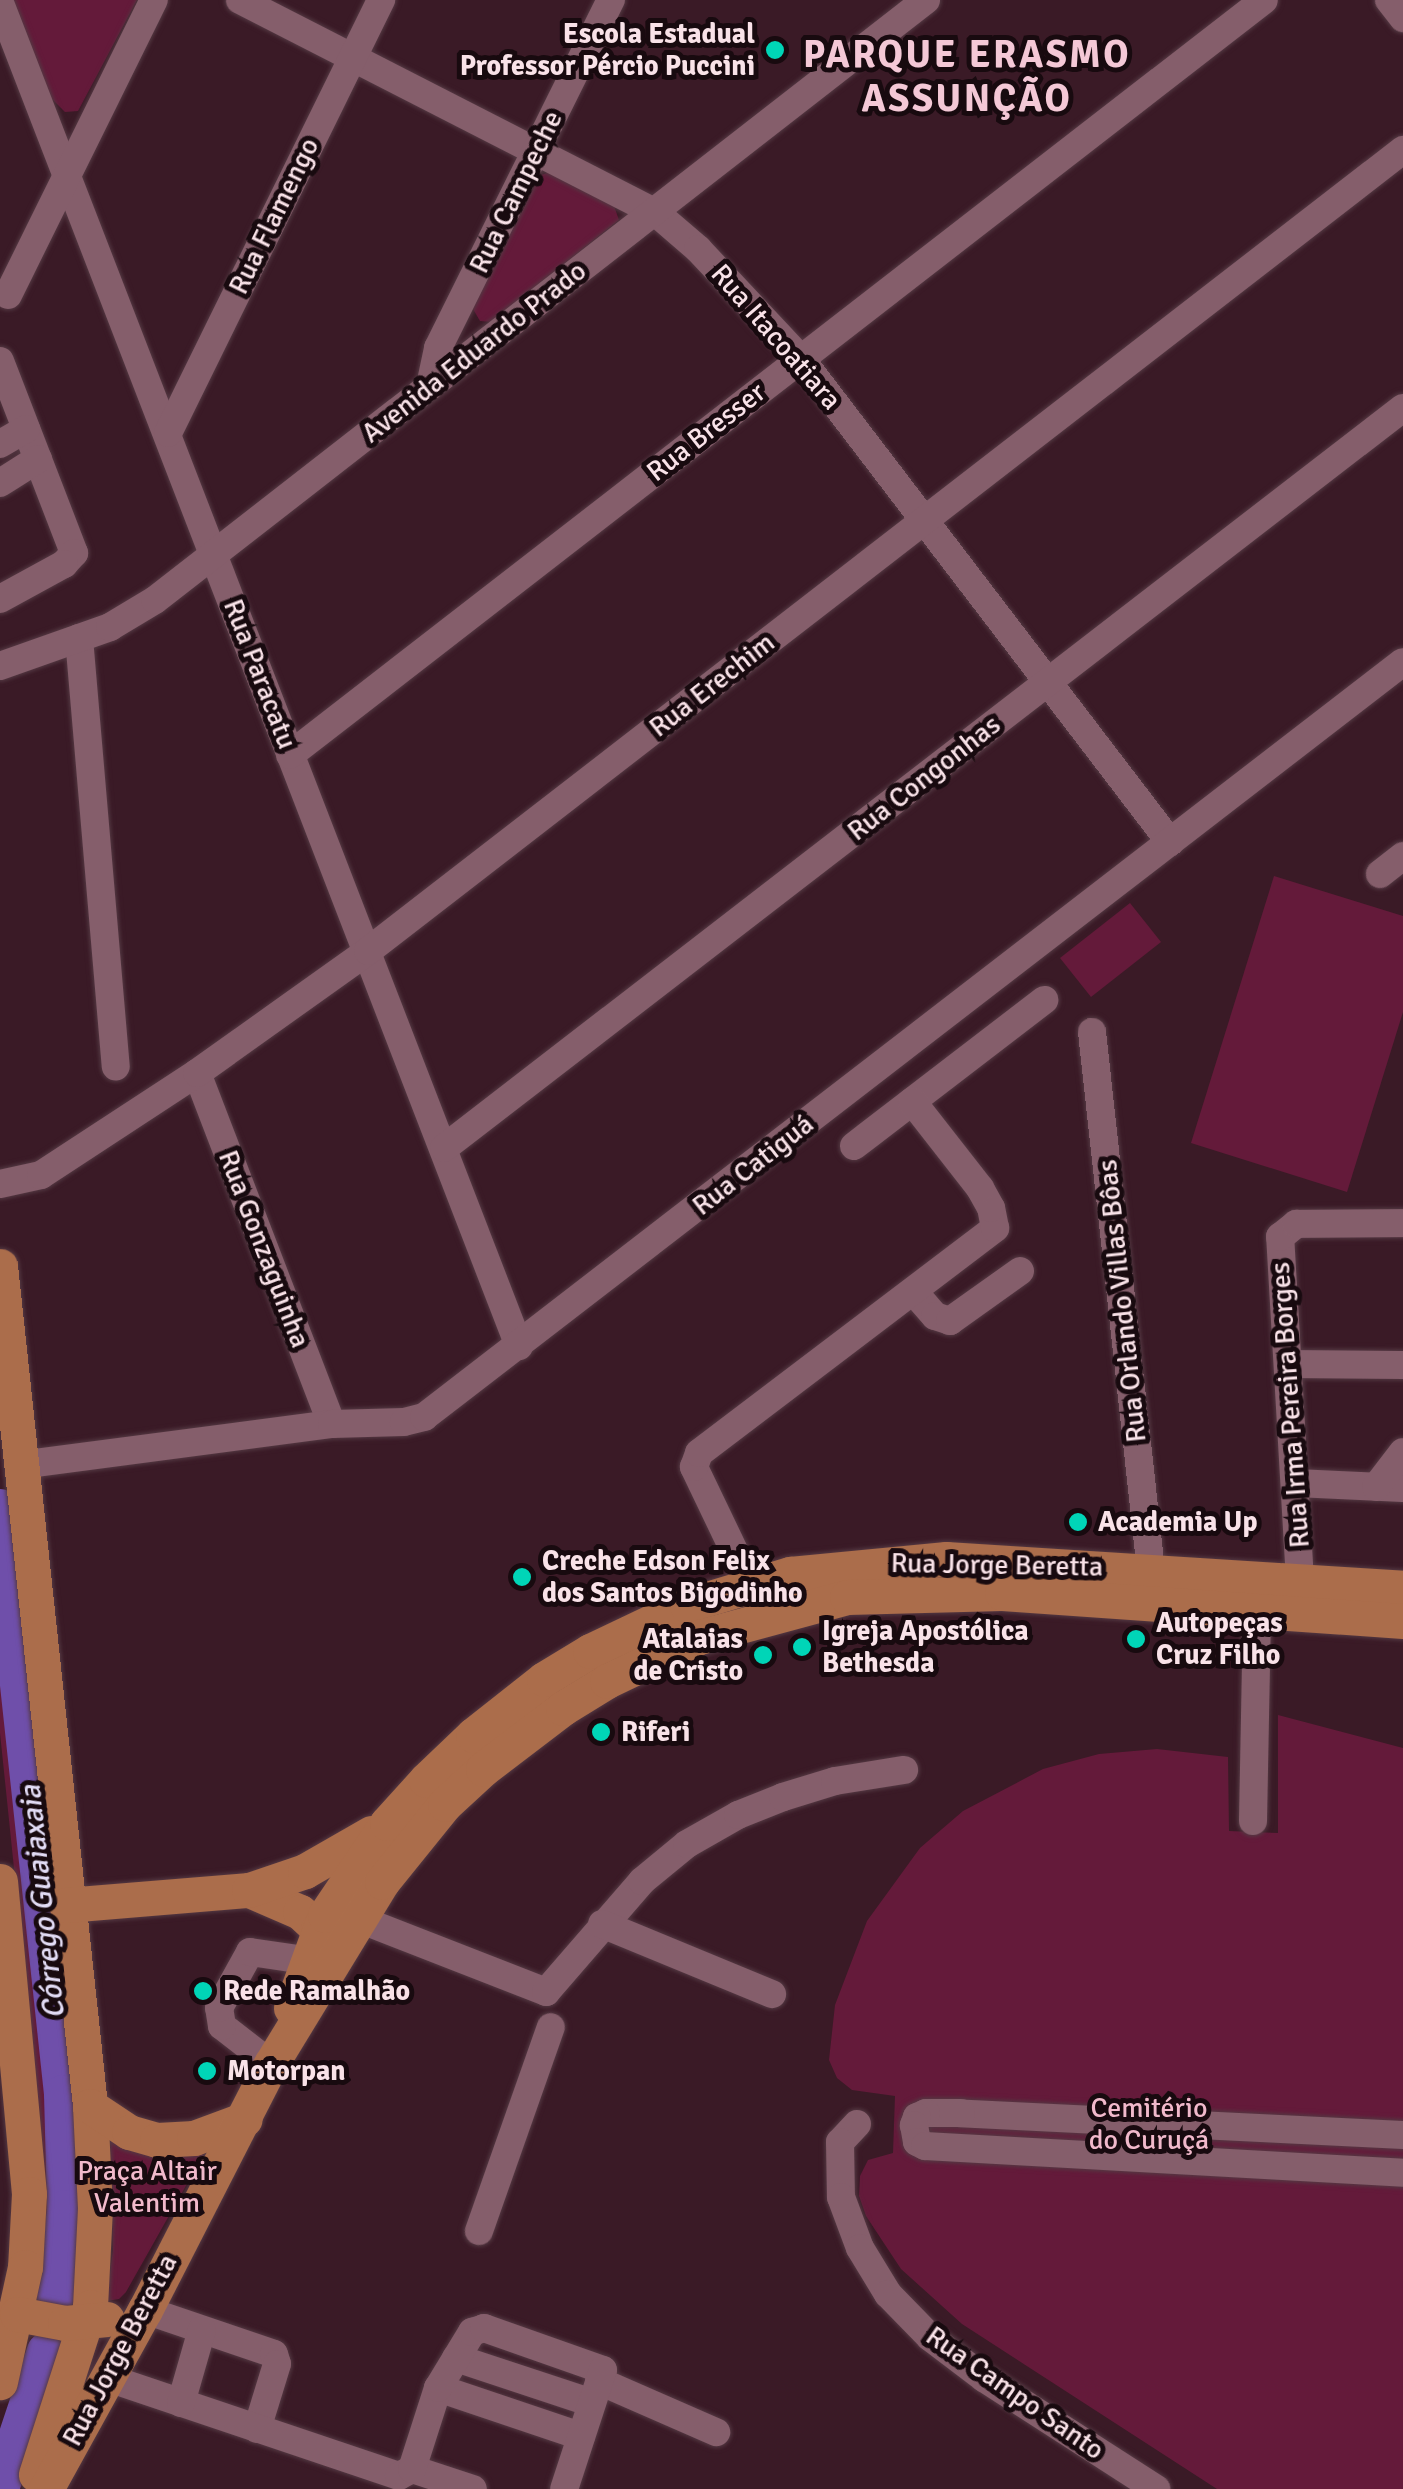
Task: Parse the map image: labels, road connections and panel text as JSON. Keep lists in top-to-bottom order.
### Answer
{
  "streets": {
    "main road": ["Rua Jorge Beretta"],
    "street": [
      "Rua Campeche",
      "Rua Flamengo",
      "Rua Itacoatiara",
      "Avenida Eduardo Prado",
      "Rua Bresser",
      "Rua Paracatu",
      "Rua Erechim",
      "Rua Congonhas",
      "Rua Catiguá",
      "Rua Gonzaguinha",
      "Rua Orlando Villas Bôas",
      "Rua Irma Pereira Borges",
      "Rua Campo Santo"
    ]
  },
  "crossings": [
    ["Rua Campeche", "Rua Itacoatiara"],
    ["Rua Campeche", "Avenida Eduardo Prado"],
    ["Rua Flamengo", "Rua Itacoatiara"],
    ["Rua Flamengo", "Rua Paracatu"],
    ["Rua Itacoatiara", "Avenida Eduardo Prado"],
    ["Rua Itacoatiara", "Rua Bresser"],
    ["Rua Itacoatiara", "Rua Erechim"],
    ["Rua Itacoatiara", "Rua Congonhas"],
    ["Rua Itacoatiara", "Rua Catiguá"],
    ["Avenida Eduardo Prado", "Rua Paracatu"],
    ["Rua Bresser", "Rua Paracatu"],
    ["Rua Paracatu", "Rua Erechim"],
    ["Rua Paracatu", "Rua Congonhas"],
    ["Rua Paracatu", "Rua Catiguá"],
    ["Rua Erechim", "Rua Gonzaguinha"],
    ["Rua Catiguá", "Rua Gonzaguinha"],
    ["Rua Orlando Villas Bôas", "Rua Jorge Beretta"],
    ["Rua Irma Pereira Borges", "Rua Jorge Beretta"]
  ],
  "districts": ["PARQUE ERASMO ASSUNÇÃO"],
  "water": ["Córrego Guaiaxaia"],
  "parks": ["Cemitério do Curuçá", "Praça Altair Valentim"],
  "places": [
    "Escola Estadual Professor Pércio Puccini",
    "Academia Up",
    "Creche Edson Felix dos Santos Bigodinho",
    "Autopeças Cruz Filho",
    "Igreja Apostólica Bethesda",
    "Atalaias de Cristo",
    "Riferi",
    "Rede Ramalhão",
    "Motorpan"
  ]
}
